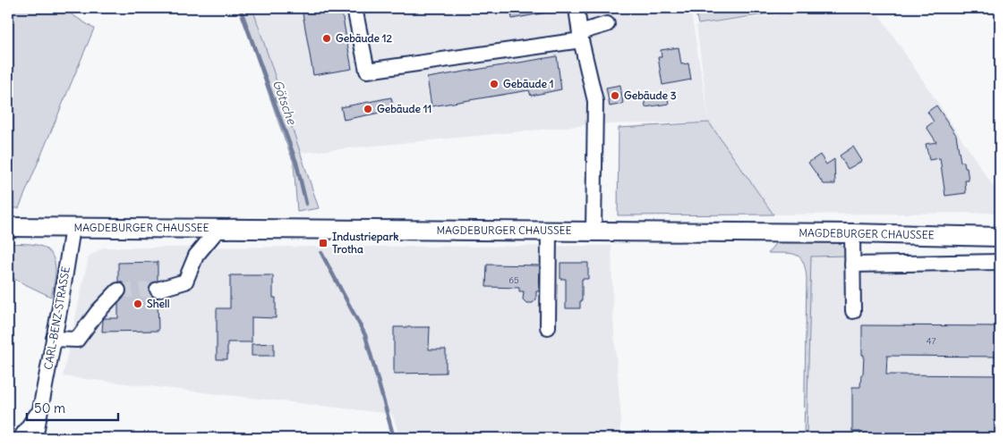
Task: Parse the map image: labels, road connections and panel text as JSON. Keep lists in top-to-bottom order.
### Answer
{
  "streets": {
    "main road": ["MAGDEBURGER CHAUSSEE"],
    "street": ["CARL-BENZ-STRASSE"]
  },
  "crossings": [
    ["MAGDEBURGER CHAUSSEE", "CARL-BENZ-STRASSE"]
  ],
  "water": ["Götsche"],
  "places": {
    "other": [
      "Gebäude 12",
      "Gebäude 1",
      "Gebäude 3",
      "Gebäude 11",
      "Shell"
    ],
    "transit": ["Industriepark Trotha"]
  },
  "house_numbers": ["65", "47"],
  "scale_bar": "50 m"
}
